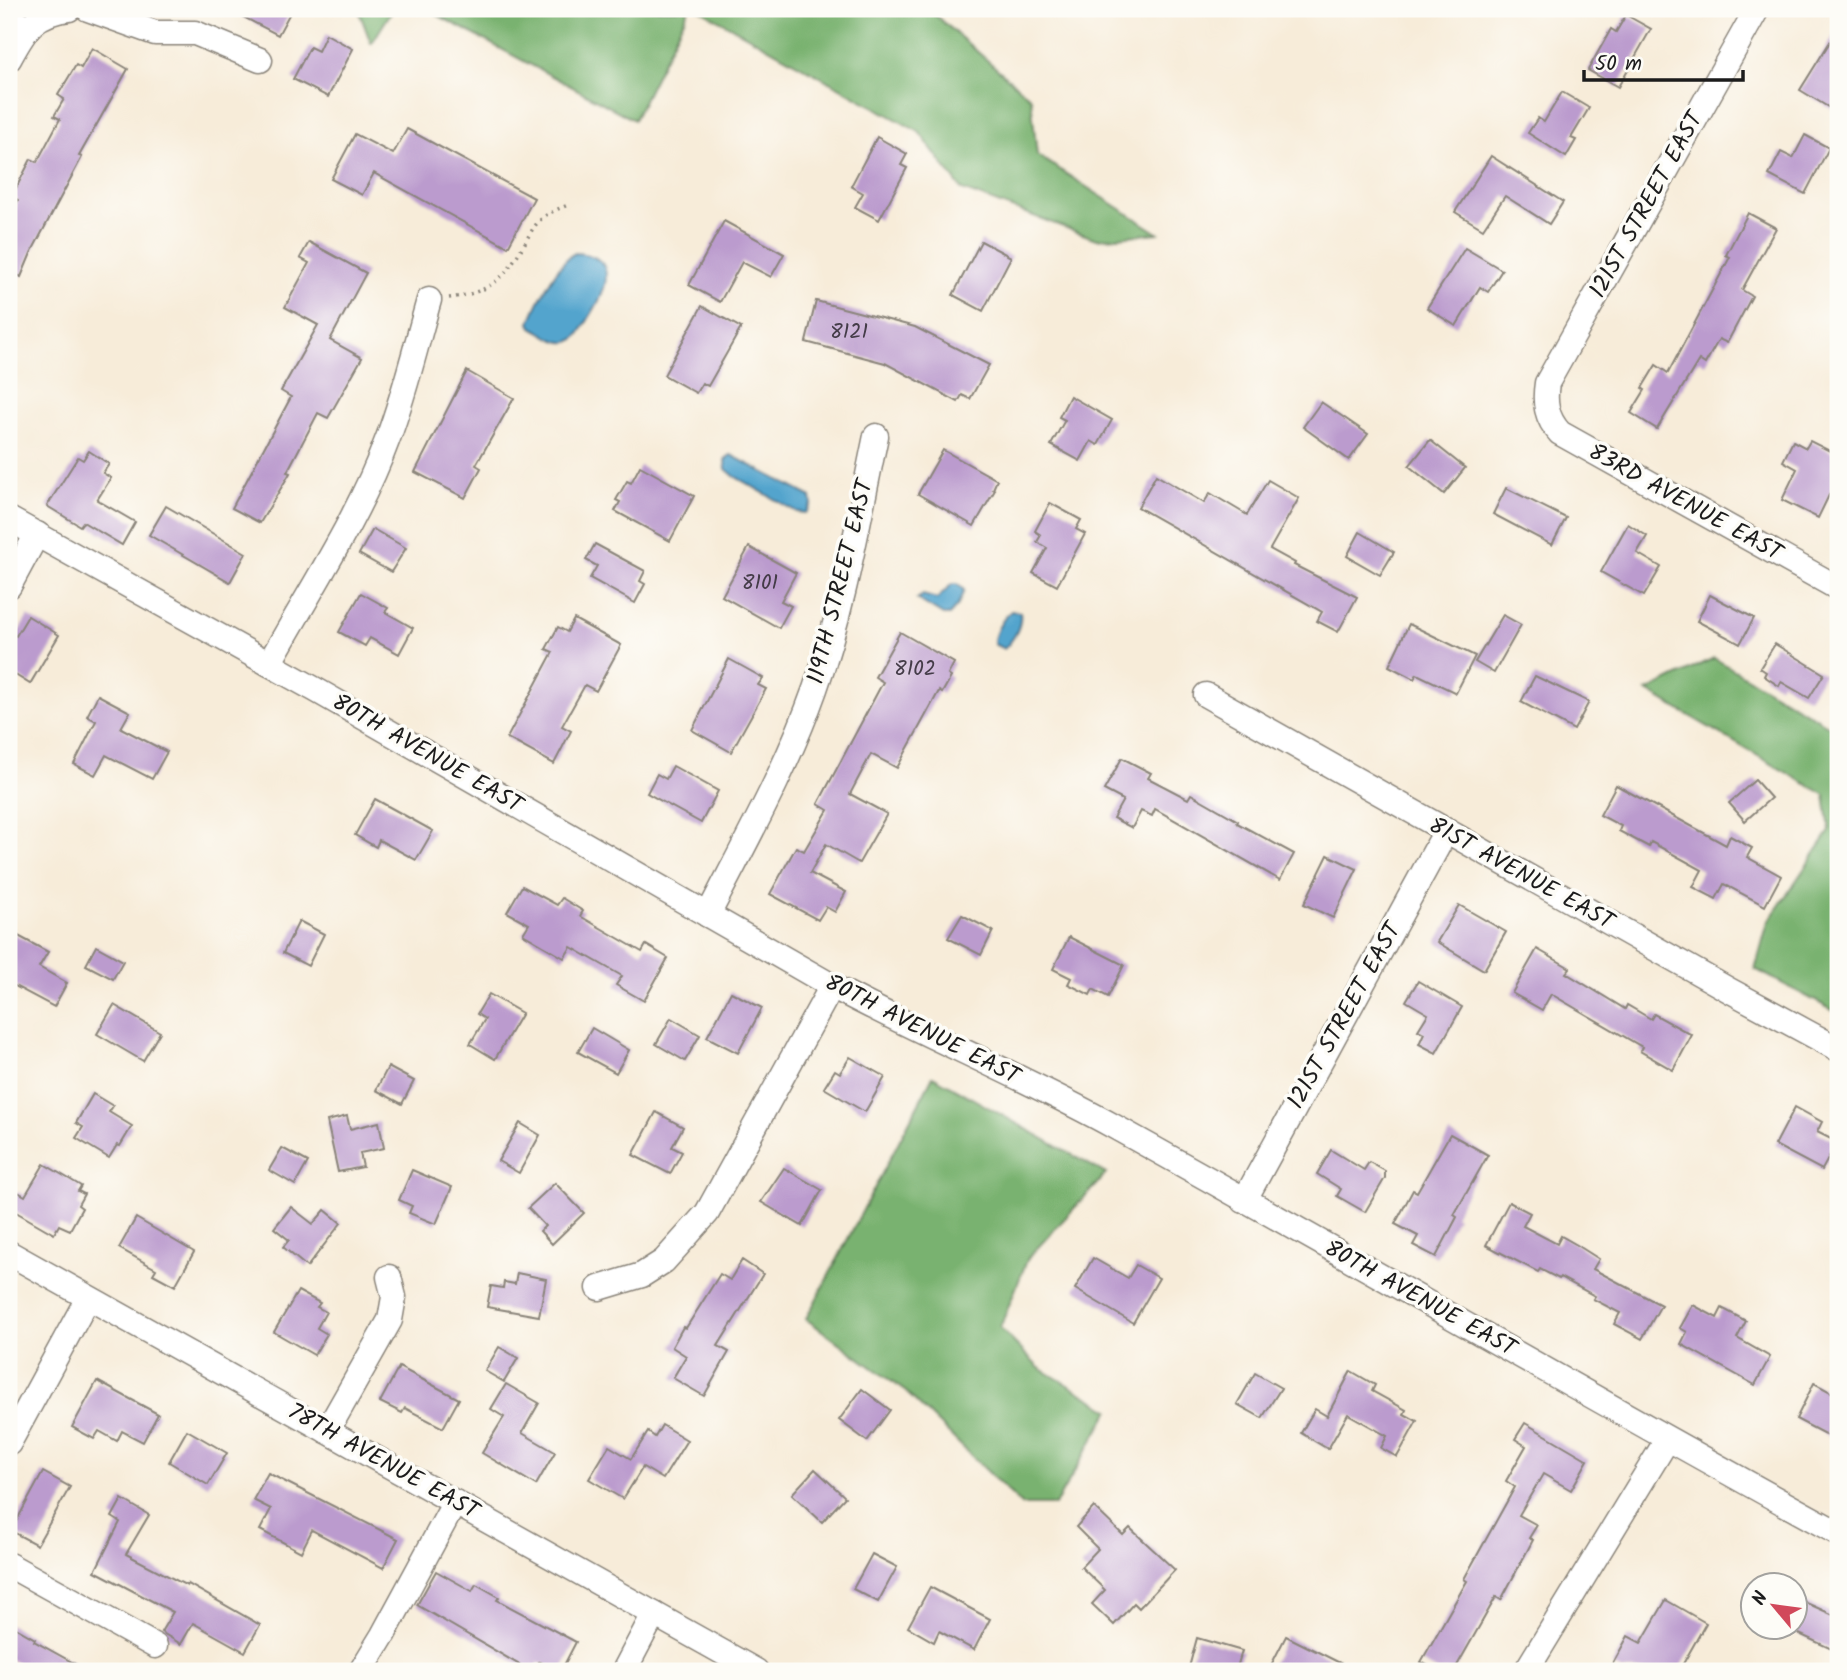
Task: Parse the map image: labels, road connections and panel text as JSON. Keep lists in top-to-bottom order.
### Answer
{
  "streets": {
    "street": [
      "121ST STREET EAST",
      "83RD AVENUE EAST",
      "119TH STREET EAST",
      "80TH AVENUE EAST",
      "81ST AVENUE EAST",
      "78TH AVENUE EAST"
    ]
  },
  "crossings": [
    ["121ST STREET EAST", "83RD AVENUE EAST"],
    ["121ST STREET EAST", "80TH AVENUE EAST"],
    ["121ST STREET EAST", "81ST AVENUE EAST"],
    ["119TH STREET EAST", "80TH AVENUE EAST"]
  ],
  "house_numbers": ["8121", "8101", "8102"],
  "scale_bar": "50 m",
  "north": "top left"
}
